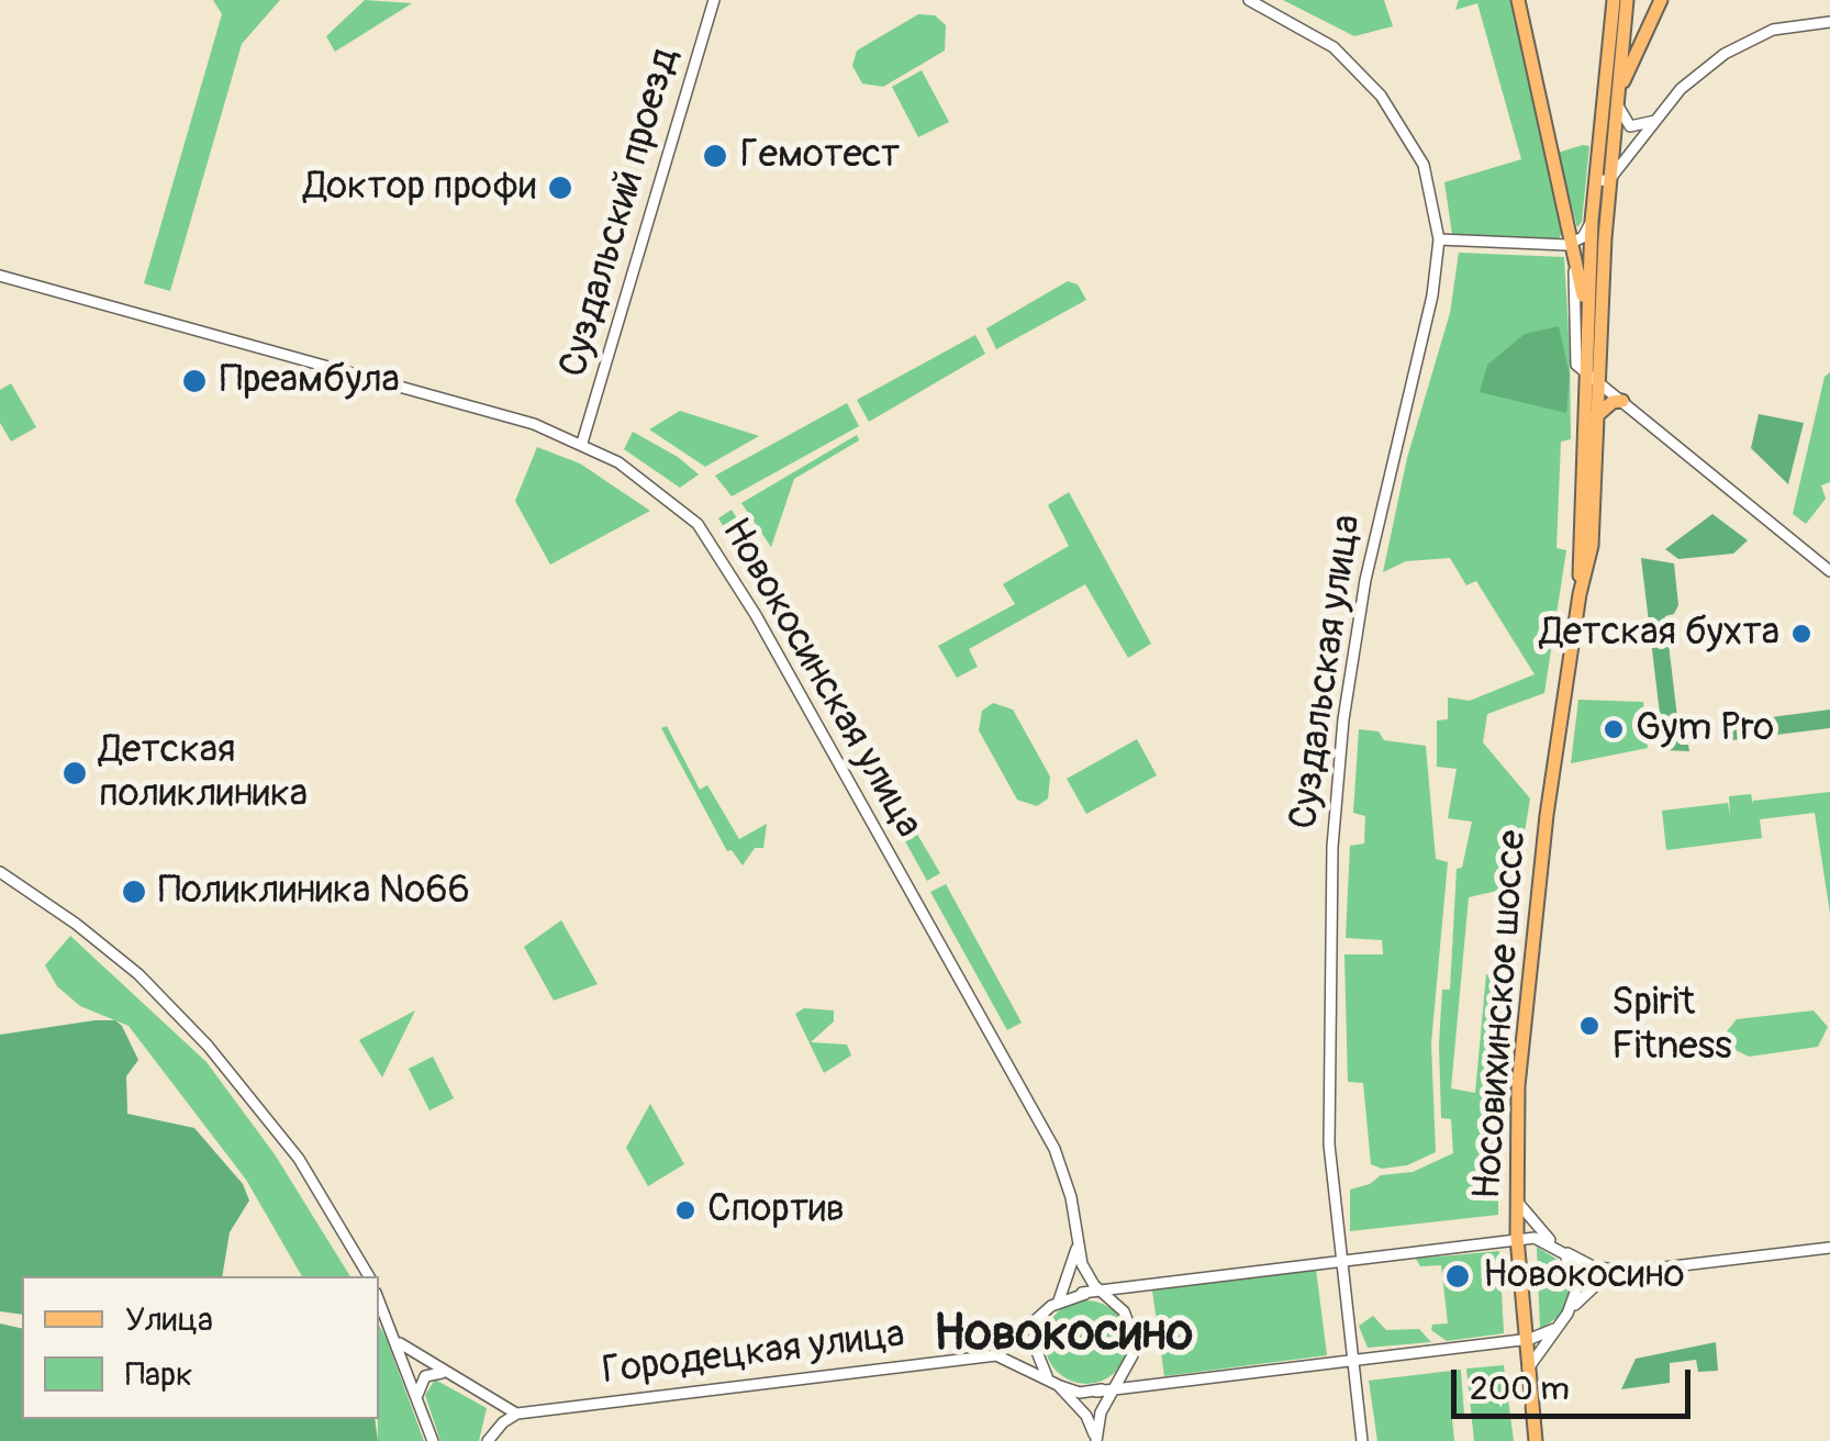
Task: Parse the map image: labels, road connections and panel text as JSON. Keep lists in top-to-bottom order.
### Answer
{
  "streets": {
    "main road": ["Носовихинское шоссе"],
    "street": [
      "Суздальский проезд",
      "Суздальская улица",
      "Новокосинская улица",
      "Городецкая улица"
    ]
  },
  "crossings": [
    ["Суздальский проезд", "Новокосинская улица"]
  ],
  "districts": ["Новокосино"],
  "places": [
    "Гемотест",
    "Доктор профи",
    "Преамбула",
    "Детская бухта",
    "Gym Pro",
    "Детская поликлиника",
    "Поликлиника №66",
    "Spirit Fitness",
    "Спортив",
    "Новокосино"
  ],
  "legend": ["Улица", "Парк"],
  "scale_bar": "200 m"
}
